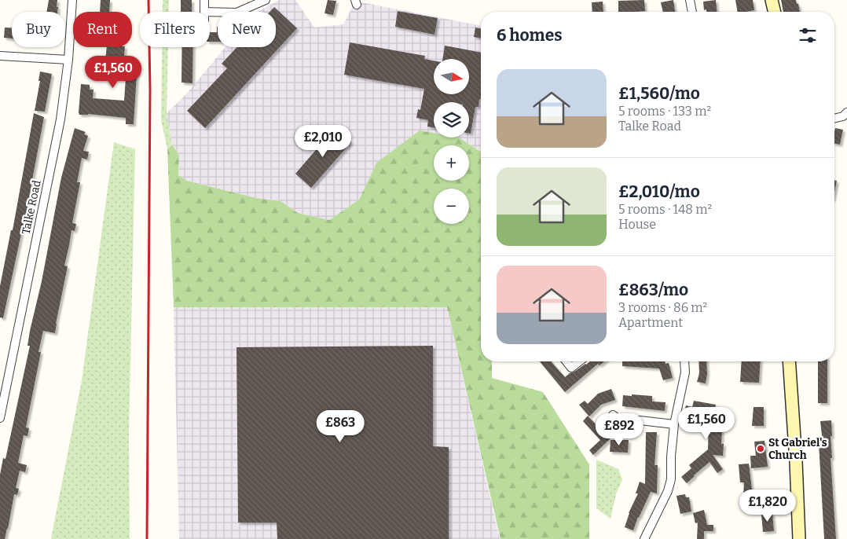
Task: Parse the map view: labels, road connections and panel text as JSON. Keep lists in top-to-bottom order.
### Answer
{
  "streets": {
    "street": ["Talke Road"]
  },
  "places": ["St Gabriel's Church"],
  "north": "right",
  "page": {
    "chip": [
      "Buy",
      "Rent",
      "Filters",
      "New"
    ],
    "heading": "6 homes",
    "price": [
      "£1,560",
      "£2,010",
      "£1,560",
      "£863",
      "£892",
      "£1,820"
    ],
    "map_buttons": ["+", "−"],
    "list": [
      {
        "name": "£1,560/mo",
        "note": "5 rooms · 133 m² · Talke Road"
      },
      {
        "name": "£2,010/mo",
        "note": "5 rooms · 148 m² · House"
      },
      {
        "name": "£863/mo",
        "note": "3 rooms · 86 m² · Apartment"
      }
    ]
  }
}
